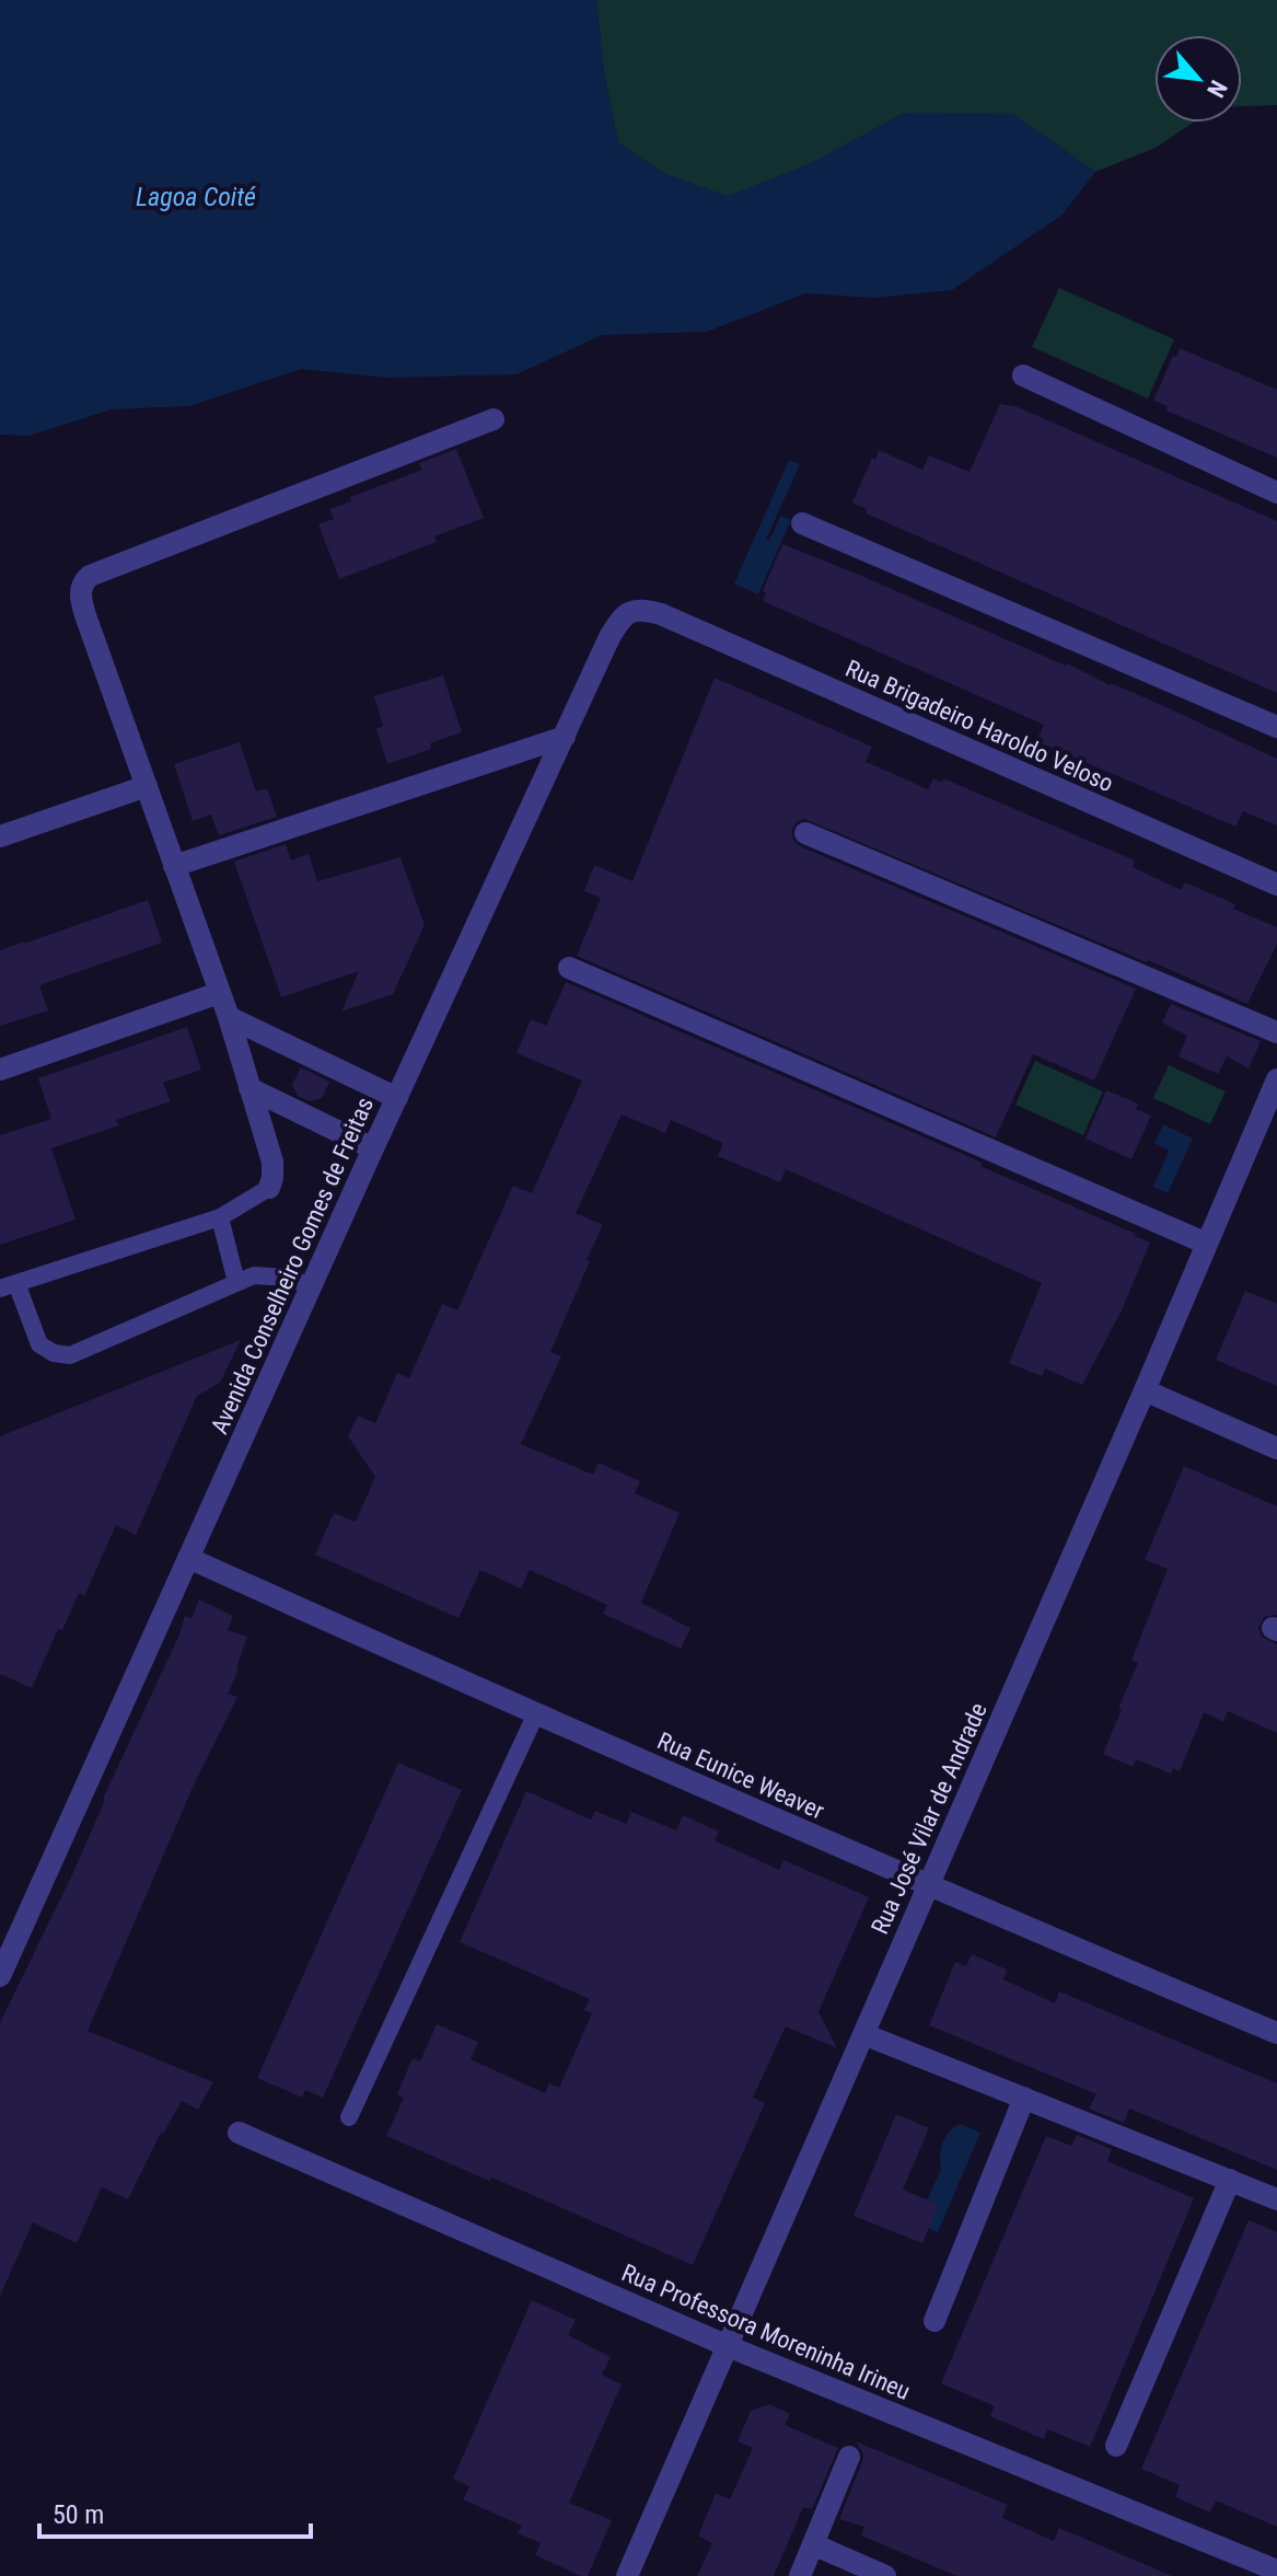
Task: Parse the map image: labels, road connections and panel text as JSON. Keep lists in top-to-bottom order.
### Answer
{
  "streets": {
    "street": [
      "Rua Brigadeiro Haroldo Veloso",
      "Avenida Conselheiro Gomes de Freitas",
      "Rua Eunice Weaver",
      "Rua José Vilar de Andrade",
      "Rua Professora Moreninha Irineu"
    ]
  },
  "crossings": [
    ["Rua Brigadeiro Haroldo Veloso", "Avenida Conselheiro Gomes de Freitas"],
    ["Avenida Conselheiro Gomes de Freitas", "Rua Eunice Weaver"],
    ["Rua Eunice Weaver", "Rua José Vilar de Andrade"],
    ["Rua José Vilar de Andrade", "Rua Professora Moreninha Irineu"]
  ],
  "water": ["Lagoa Coité"],
  "scale_bar": "50 m",
  "north": "bottom right"
}
